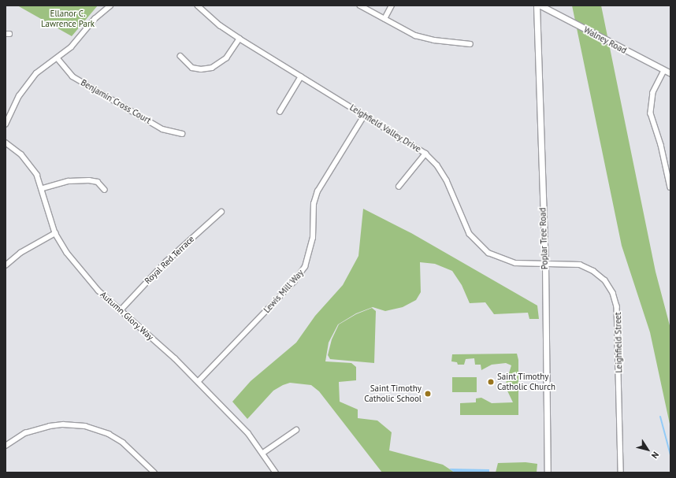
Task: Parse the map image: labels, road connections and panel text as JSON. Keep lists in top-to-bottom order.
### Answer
{
  "streets": {
    "main road": ["Walney Road", "Poplar Tree Road"],
    "street": [
      "Benjamin Cross Court",
      "Leighfield Valley Drive",
      "Royal Red Terrace",
      "Lewis Mill Way",
      "Autumn Glory Way",
      "Leighfield Street"
    ]
  },
  "crossings": [
    ["Leighfield Valley Drive", "Poplar Tree Road"],
    ["Leighfield Valley Drive", "Lewis Mill Way"],
    ["Leighfield Valley Drive", "Leighfield Street"],
    ["Poplar Tree Road", "Leighfield Street"],
    ["Royal Red Terrace", "Autumn Glory Way"],
    ["Lewis Mill Way", "Autumn Glory Way"]
  ],
  "parks": ["Ellanor C. Lawrence Park"],
  "places": ["Saint Timothy Catholic Church", "Saint Timothy Catholic School"],
  "north": "bottom right"
}
